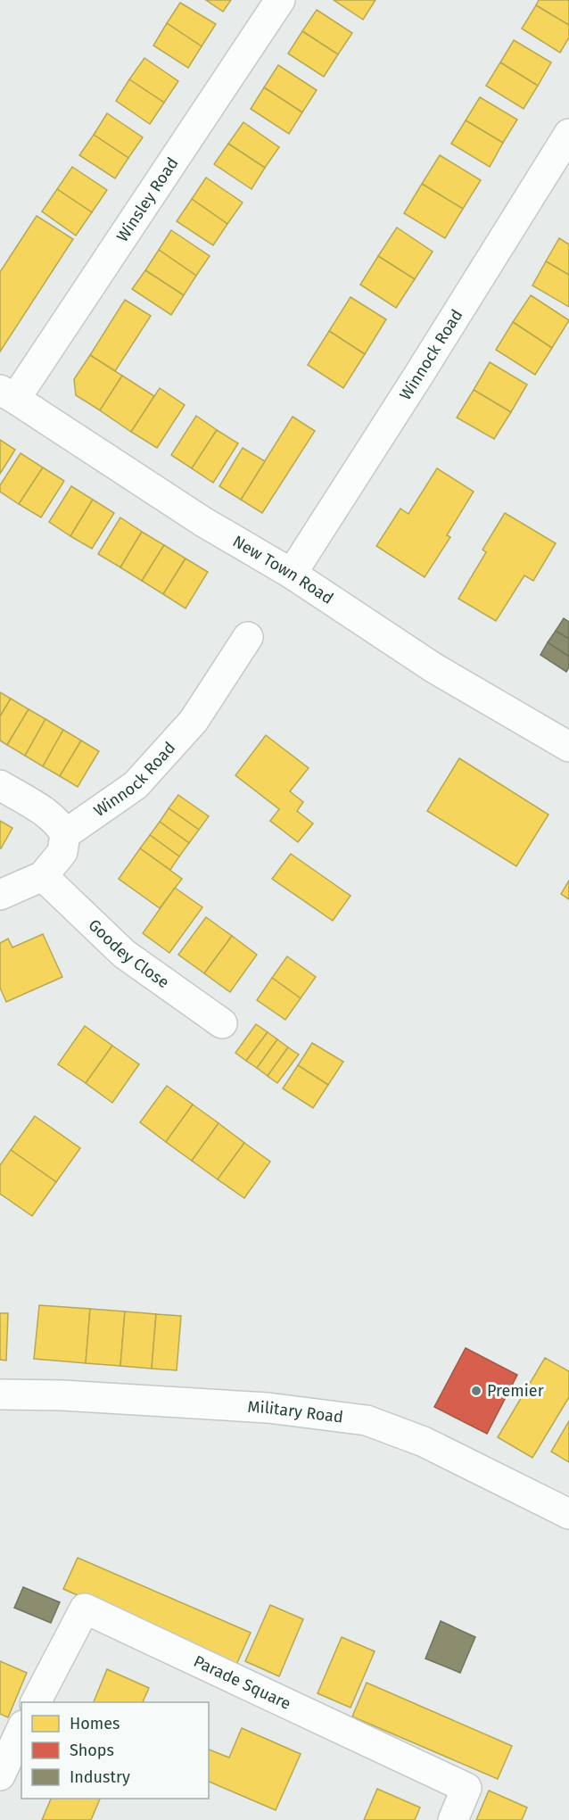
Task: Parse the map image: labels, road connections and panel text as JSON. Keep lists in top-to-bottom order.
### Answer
{
  "streets": {
    "street": [
      "Winsley Road",
      "Winnock Road",
      "New Town Road",
      "Goodey Close",
      "Military Road",
      "Parade Square"
    ]
  },
  "crossings": [
    ["Winsley Road", "New Town Road"],
    ["Winnock Road", "New Town Road"]
  ],
  "places": ["Premier"],
  "legend": ["Homes", "Shops", "Industry"]
}
